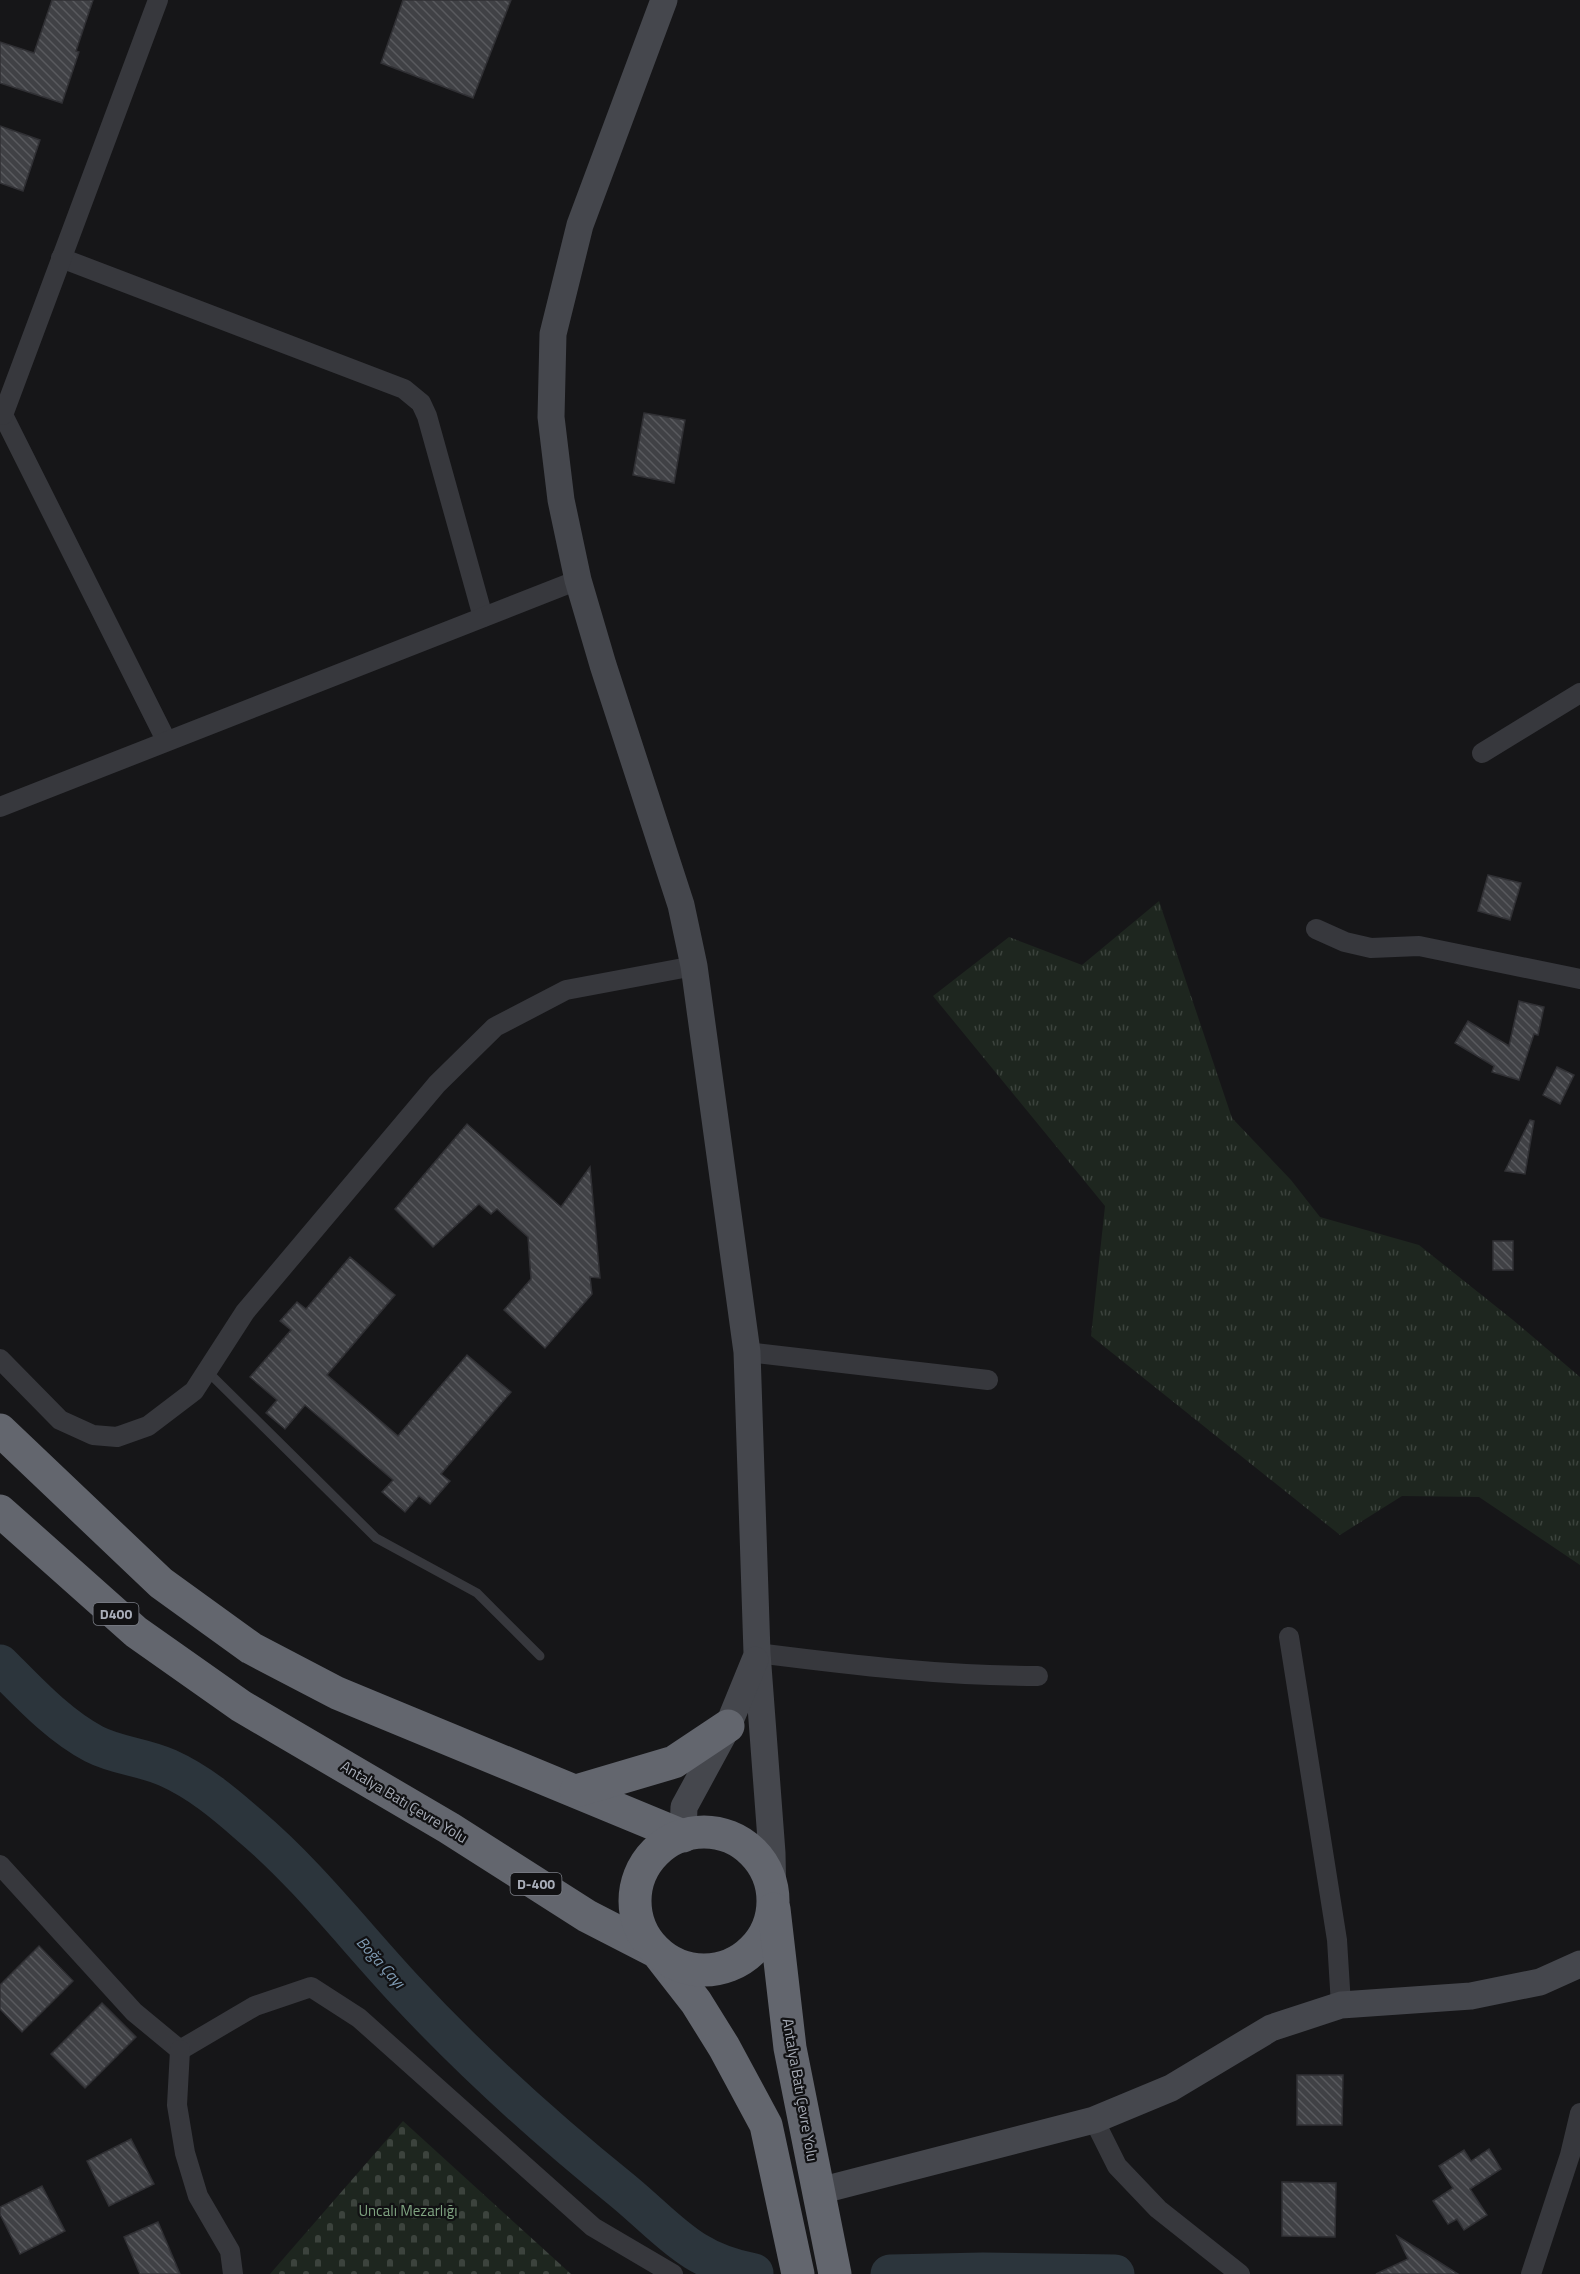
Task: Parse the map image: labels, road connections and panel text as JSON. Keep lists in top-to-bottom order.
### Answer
{
  "streets": {
    "highway": ["D400", "Antalya Batı Çevre Yolu", "D-400"]
  },
  "water": ["Boğa Çayı"],
  "parks": ["Uncalı Mezarlığı"]
}
